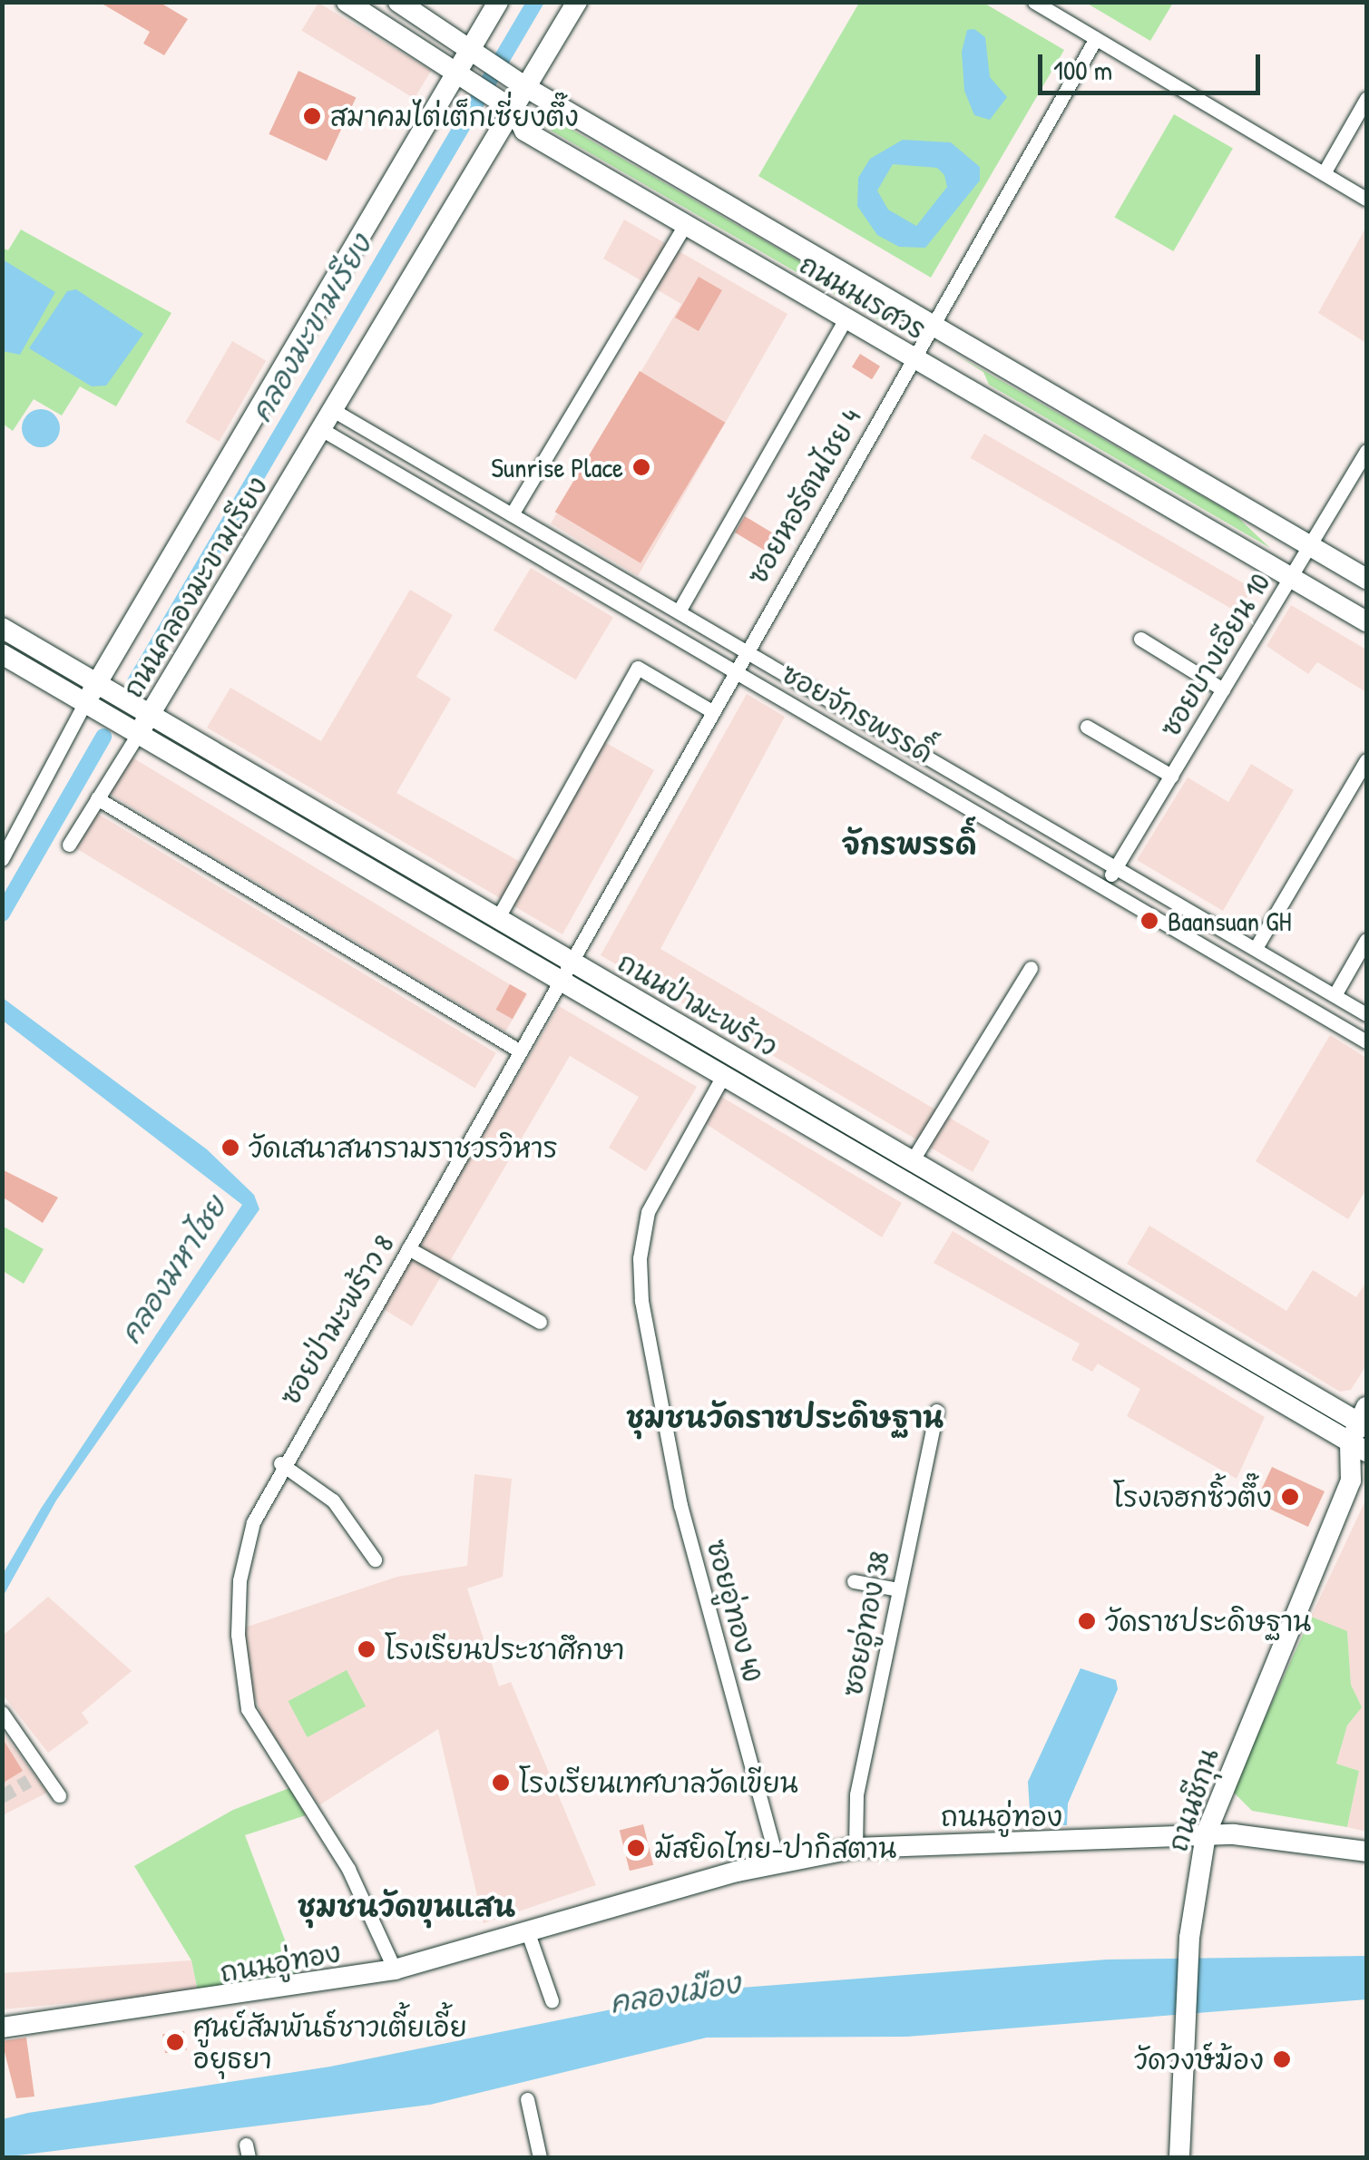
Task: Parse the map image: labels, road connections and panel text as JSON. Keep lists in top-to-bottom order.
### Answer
{
  "streets": {
    "street": [
      "ถนนนเรศวร",
      "ซอยหอรัตนไชย 4",
      "ถนนคลองมะขามเรียง",
      "ซอยบางเอียน 10",
      "ซอยจักรพรรดิ์",
      "ถนนป่ามะพร้าว",
      "ซอยป่ามะพร้าว 8",
      "ซอยอู่ทอง 40",
      "ซอยอู่ทอง 38",
      "ถนนชีกุน",
      "ถนนอู่ทอง"
    ]
  },
  "crossings": [
    ["ถนนนเรศวร", "ซอยหอรัตนไชย 4"],
    ["ถนนนเรศวร", "ถนนคลองมะขามเรียง"],
    ["ถนนนเรศวร", "ซอยบางเอียน 10"],
    ["ซอยหอรัตนไชย 4", "ซอยจักรพรรดิ์"],
    ["ซอยหอรัตนไชย 4", "ถนนป่ามะพร้าว"],
    ["ซอยหอรัตนไชย 4", "ซอยป่ามะพร้าว 8"],
    ["ถนนคลองมะขามเรียง", "ซอยจักรพรรดิ์"],
    ["ถนนคลองมะขามเรียง", "ถนนป่ามะพร้าว"],
    ["ซอยบางเอียน 10", "ซอยจักรพรรดิ์"],
    ["ถนนป่ามะพร้าว", "ซอยป่ามะพร้าว 8"],
    ["ถนนป่ามะพร้าว", "ซอยอู่ทอง 40"],
    ["ถนนป่ามะพร้าว", "ถนนชีกุน"],
    ["ซอยป่ามะพร้าว 8", "ถนนอู่ทอง"],
    ["ซอยอู่ทอง 40", "ถนนอู่ทอง"],
    ["ซอยอู่ทอง 38", "ถนนอู่ทอง"],
    ["ถนนชีกุน", "ถนนอู่ทอง"]
  ],
  "districts": ["จักรพรรดิ์", "ชุมชนวัดราชประดิษฐาน", "ชุมชนวัดขุนแสน"],
  "water": ["คลองมะขามเรียง", "คลองมหาไชย", "คลองเมือง"],
  "places": [
    "สมาคมไต่เต็กเซี่ยงตึ๊ง",
    "Sunrise Place",
    "Baansuan GH",
    "วัดเสนาสนารามราชวรวิหาร",
    "โรงเจฮกซิ้วตึ๊ง",
    "วัดราชประดิษฐาน",
    "โรงเรียนประชาศึกษา",
    "โรงเรียนเทศบาลวัดเขียน",
    "มัสยิดไทย–ปากิสตาน",
    "ศูนย์สัมพันธ์ชาวเตี้ยเอี้ย อยุธยา",
    "วัดวงษ์ฆ้อง"
  ],
  "scale_bar": "100 m"
}
